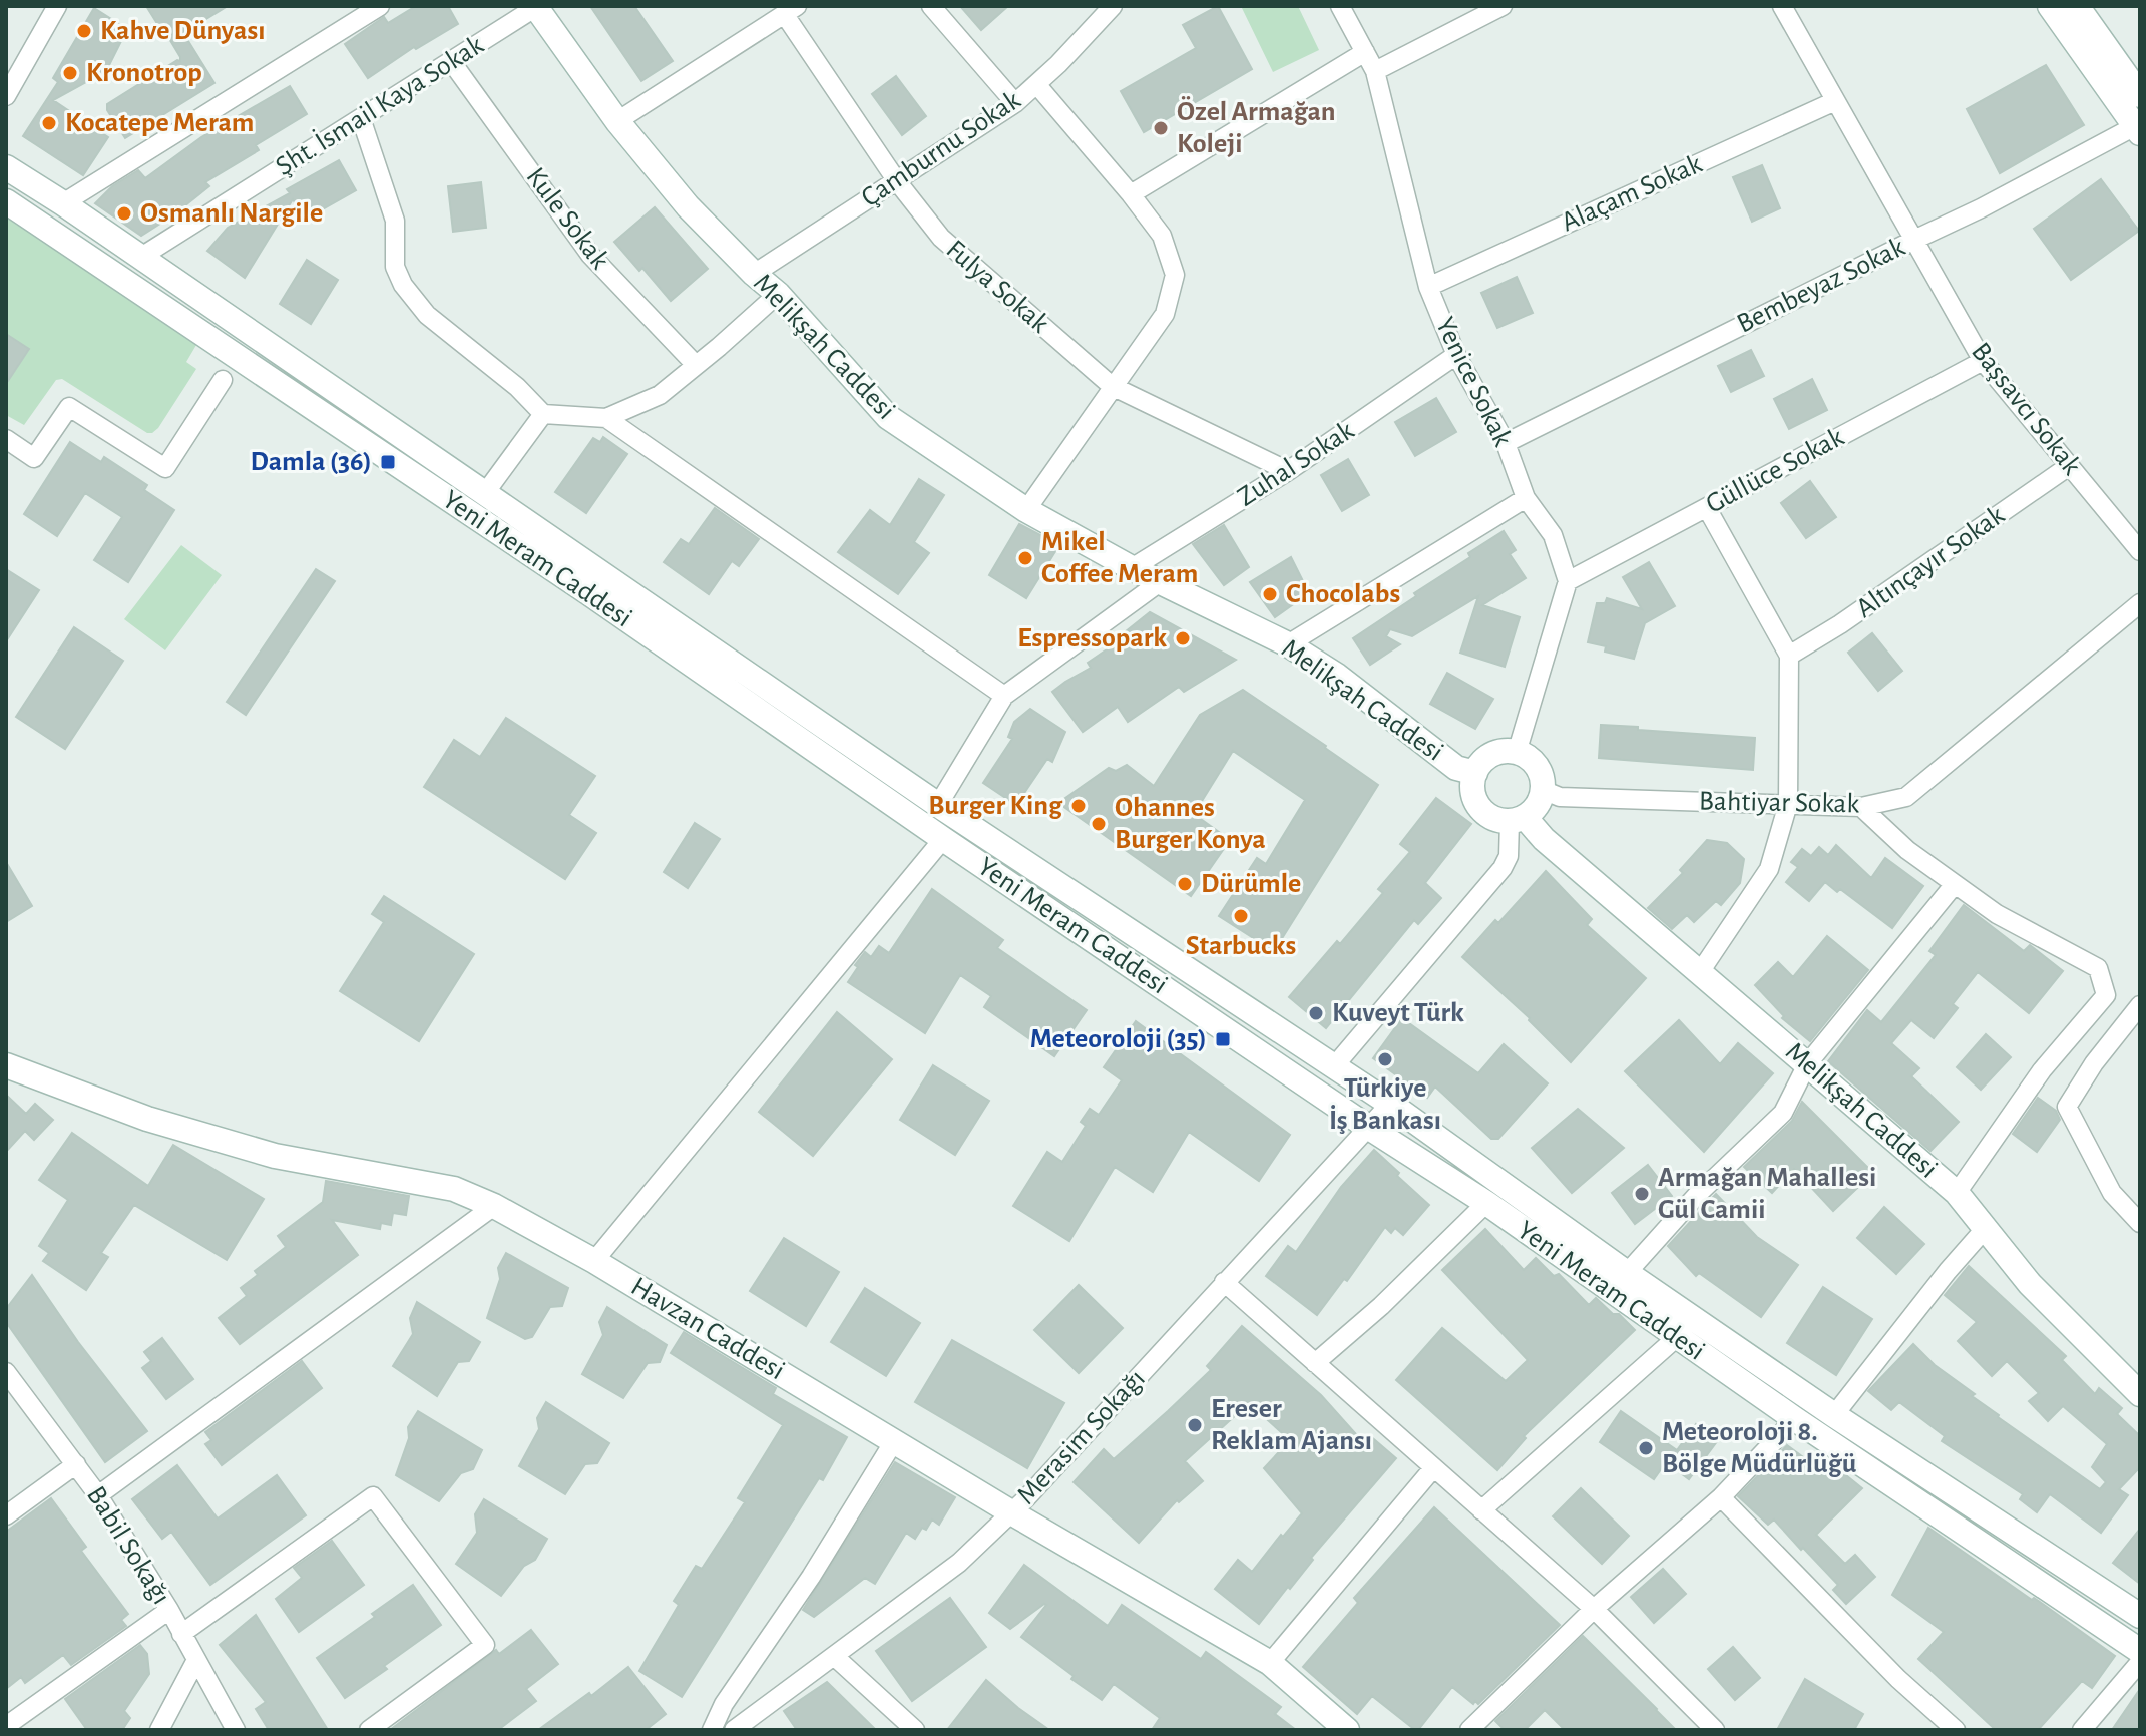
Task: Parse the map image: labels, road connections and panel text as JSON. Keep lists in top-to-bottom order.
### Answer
{
  "streets": {
    "main road": ["Melikşah Caddesi", "Yeni Meram Caddesi", "Havzan Caddesi"],
    "street": [
      "Şht. İsmail Kaya Sokak",
      "Çamburnu Sokak",
      "Alaçam Sokak",
      "Kule Sokak",
      "Bembeyaz Sokak",
      "Fulya Sokak",
      "Yenice Sokak",
      "Başsavcı Sokak",
      "Zuhal Sokak",
      "Güllüce Sokak",
      "Altınçayır Sokak",
      "Bahtiyar Sokak",
      "Merasim Sokağı",
      "Babil Sokağı"
    ]
  },
  "crossings": [
    ["Şht. İsmail Kaya Sokak", "Kule Sokak"],
    ["Şht. İsmail Kaya Sokak", "Melikşah Caddesi"],
    ["Şht. İsmail Kaya Sokak", "Yeni Meram Caddesi"],
    ["Çamburnu Sokak", "Fulya Sokak"],
    ["Çamburnu Sokak", "Melikşah Caddesi"],
    ["Alaçam Sokak", "Yenice Sokak"],
    ["Alaçam Sokak", "Başsavcı Sokak"],
    ["Bembeyaz Sokak", "Yenice Sokak"],
    ["Bembeyaz Sokak", "Başsavcı Sokak"],
    ["Fulya Sokak", "Zuhal Sokak"],
    ["Melikşah Caddesi", "Zuhal Sokak"],
    ["Melikşah Caddesi", "Bahtiyar Sokak"],
    ["Yenice Sokak", "Zuhal Sokak"],
    ["Yenice Sokak", "Güllüce Sokak"],
    ["Başsavcı Sokak", "Güllüce Sokak"],
    ["Başsavcı Sokak", "Altınçayır Sokak"],
    ["Yeni Meram Caddesi", "Merasim Sokağı"],
    ["Havzan Caddesi", "Merasim Sokağı"]
  ],
  "places": {
    "other": [
      "Kahve Dünyası",
      "Kronotrop",
      "Kocatepe Meram",
      "Özel Armağan Koleji",
      "Osmanlı Nargile",
      "Mikel Coffee Meram",
      "Chocolabs",
      "Espressopark",
      "Burger King",
      "Ohannes Burger Konya",
      "Dürümle",
      "Starbucks",
      "Kuveyt Türk",
      "Türkiye İş Bankası",
      "Armağan Mahallesi Gül Camii",
      "Ereser Reklam Ajansı",
      "Meteoroloji 8. Bölge Müdürlüğü"
    ],
    "transit": ["Damla (36)", "Meteoroloji (35)"]
  }
}
